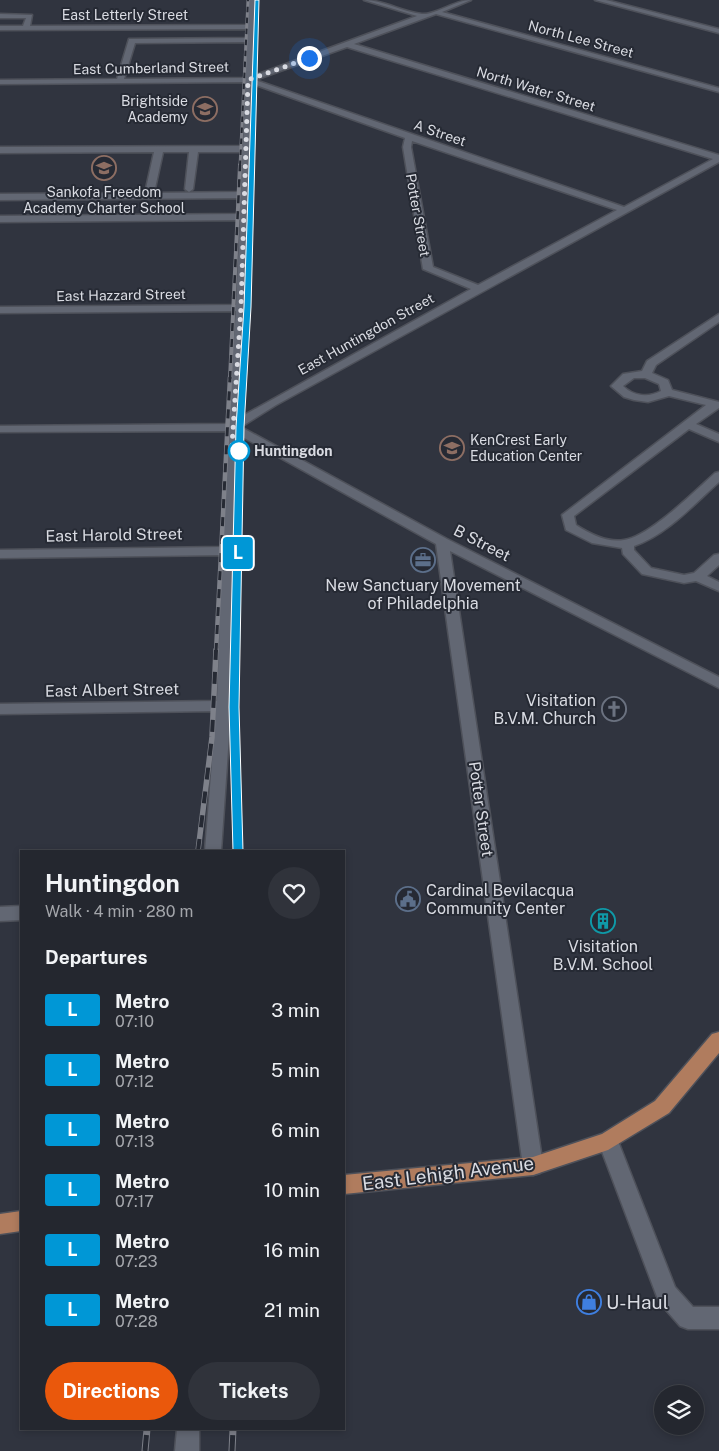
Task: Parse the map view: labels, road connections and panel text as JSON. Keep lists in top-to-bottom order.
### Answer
{
  "streets": {
    "main road": ["East Lehigh Avenue"],
    "street": [
      "East Letterly Street",
      "North Lee Street",
      "East Cumberland Street",
      "North Water Street",
      "A Street",
      "Potter Street",
      "East Hazzard Street",
      "East Huntingdon Street",
      "East Harold Street",
      "B Street",
      "East Albert Street"
    ]
  },
  "crossings": [
    ["North Lee Street", "East Cumberland Street"],
    ["East Cumberland Street", "North Water Street"],
    ["East Cumberland Street", "A Street"],
    ["North Water Street", "East Huntingdon Street"],
    ["A Street", "Potter Street"],
    ["A Street", "East Huntingdon Street"],
    ["Potter Street", "East Huntingdon Street"],
    ["Potter Street", "B Street"],
    ["Potter Street", "East Lehigh Avenue"],
    ["East Huntingdon Street", "B Street"]
  ],
  "places": {
    "school or university": ["Brightside Academy", "Sankofa Freedom Academy Charter School", "KenCrest Early Education Center"],
    "other": ["Huntingdon"],
    "office": ["New Sanctuary Movement of Philadelphia"],
    "church": ["Visitation B.V.M. Church"],
    "public building": ["Cardinal Bevilacqua Community Center"],
    "building": ["Visitation B.V.M. School"],
    "shop": ["U-Haul"]
  },
  "lines": ["metro line L"],
  "page": {
    "on_map": "L",
    "heading": [
      ["Huntingdon", "Walk · 4 min · 280 m"],
      "Departures"
    ],
    "list": [
      {
        "mark": "L",
        "name": "Metro",
        "note": "07:10",
        "value": "3 min"
      },
      {
        "mark": "L",
        "name": "Metro",
        "note": "07:12",
        "value": "5 min"
      },
      {
        "mark": "L",
        "name": "Metro",
        "note": "07:13",
        "value": "6 min"
      },
      {
        "mark": "L",
        "name": "Metro",
        "note": "07:17",
        "value": "10 min"
      },
      {
        "mark": "L",
        "name": "Metro",
        "note": "07:23",
        "value": "16 min"
      },
      {
        "mark": "L",
        "name": "Metro",
        "note": "07:28",
        "value": "21 min"
      }
    ],
    "buttons": ["Directions", "Tickets"]
  }
}
